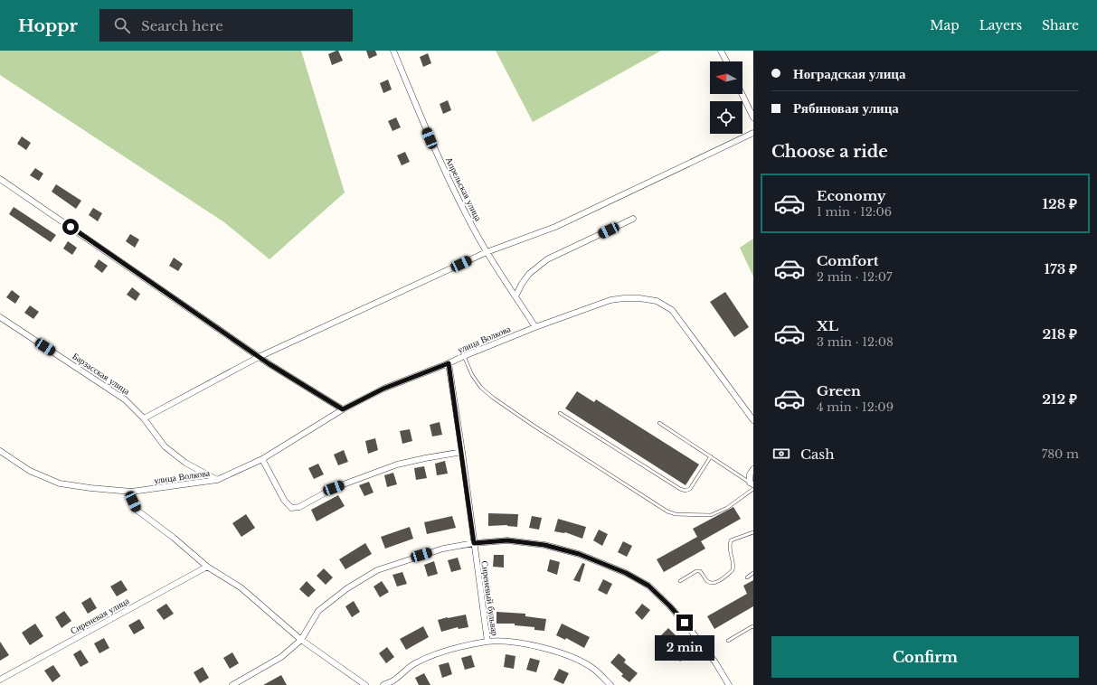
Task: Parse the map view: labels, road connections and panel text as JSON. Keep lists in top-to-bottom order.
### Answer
{
  "streets": {
    "street": [
      "Апрельская улица",
      "улица Волкова",
      "Барзасская улица",
      "Сиреневый бульвар",
      "Сиреневая улица"
    ]
  },
  "crossings": [
    ["Апрельская улица", "улица Волкова"],
    ["улица Волкова", "Барзасская улица"],
    ["улица Волкова", "Сиреневый бульвар"]
  ],
  "north": "left",
  "page": {
    "header": "Hoppr",
    "search": "Search here",
    "nav": ["Map", "Layers", "Share"],
    "banner": ["Ноградская улица", "Рябиновая улица"],
    "heading": "Choose a ride",
    "list": [
      {
        "name": "Economy",
        "note": "1 min · 12:06",
        "value": "128 ₽"
      },
      {
        "name": "Comfort",
        "note": "2 min · 12:07",
        "value": "173 ₽"
      },
      {
        "name": "XL",
        "note": "3 min · 12:08",
        "value": "218 ₽"
      },
      {
        "name": "Green",
        "note": "4 min · 12:09",
        "value": "212 ₽"
      }
    ],
    "pay": ["Cash", "780 m"],
    "buttons": "Confirm",
    "bubble": "2 min"
  }
}
